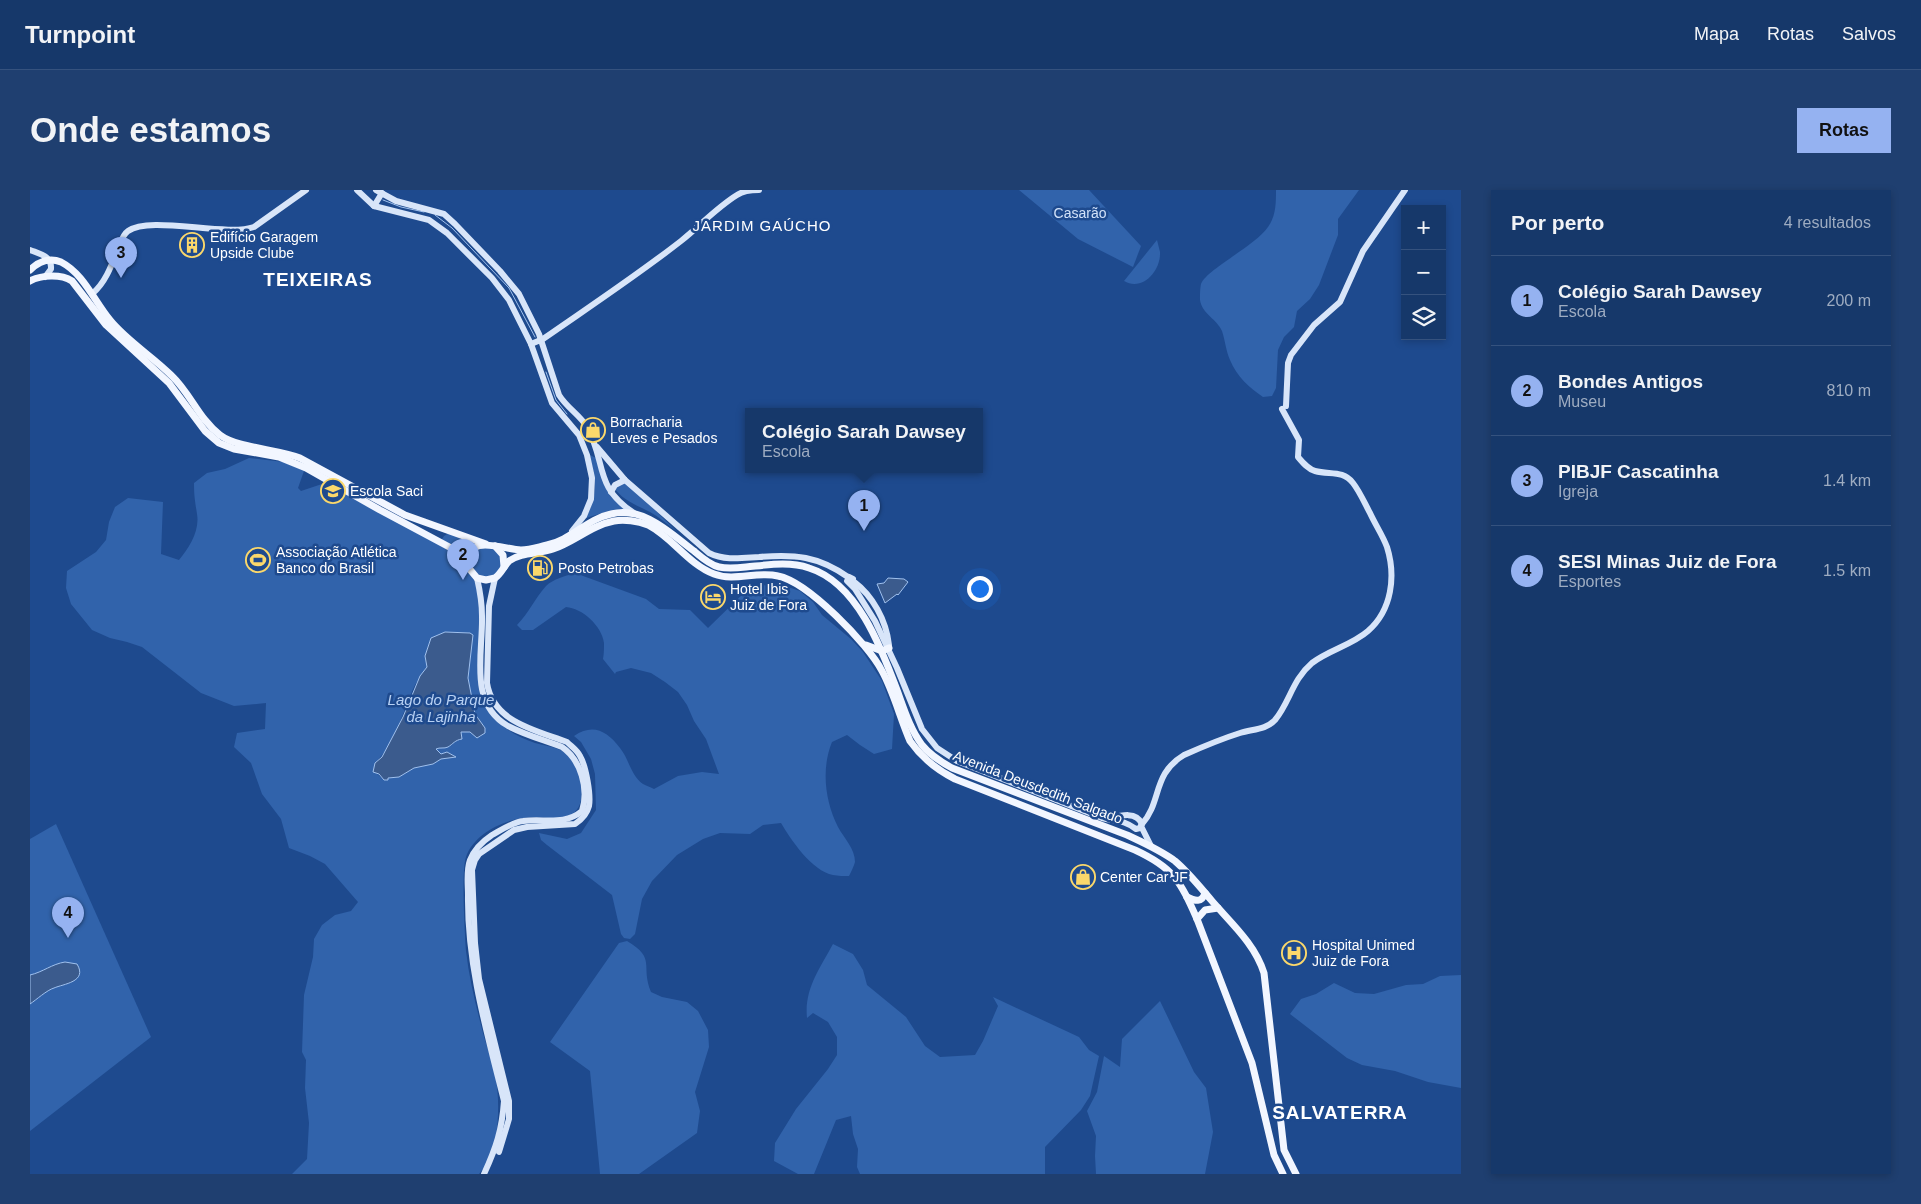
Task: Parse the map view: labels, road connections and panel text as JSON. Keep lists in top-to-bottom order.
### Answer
{
  "streets": {
    "main road": ["Avenida Deusdedith Salgado"]
  },
  "districts": ["JARDIM GAÚCHO", "TEIXEIRAS", "SALVATERRA"],
  "water": ["Lago do Parque da Lajinha"],
  "parks": ["Casarão"],
  "places": {
    "building": ["Edifício Garagem Upside Clube"],
    "shop": ["Borracharia Leves e Pesados", "Center Car JF"],
    "school or university": ["Escola Saci"],
    "sports": ["Associação Atlética Banco do Brasil"],
    "fuel station": ["Posto Petrobas"],
    "hotel": ["Hotel Ibis Juiz de Fora"],
    "hospital": ["Hospital Unimed Juiz de Fora"]
  },
  "page": {
    "header": "Turnpoint",
    "nav": ["Mapa", "Rotas", "Salvos"],
    "buttons": "Rotas",
    "title": "Onde estamos",
    "heading": ["Por perto", "4 resultados"],
    "map_buttons": ["+", "−"],
    "pins": [
      "3",
      "1",
      "2",
      "4"
    ],
    "list": [
      {
        "mark": "1",
        "name": "Colégio Sarah Dawsey",
        "note": "Escola",
        "value": "200 m"
      },
      {
        "mark": "2",
        "name": "Bondes Antigos",
        "note": "Museu",
        "value": "810 m"
      },
      {
        "mark": "3",
        "name": "PIBJF Cascatinha",
        "note": "Igreja",
        "value": "1.4 km"
      },
      {
        "mark": "4",
        "name": "SESI Minas Juiz de Fora",
        "note": "Esportes",
        "value": "1.5 km"
      }
    ],
    "popup": ["Colégio Sarah Dawsey", "Escola"]
  }
}
